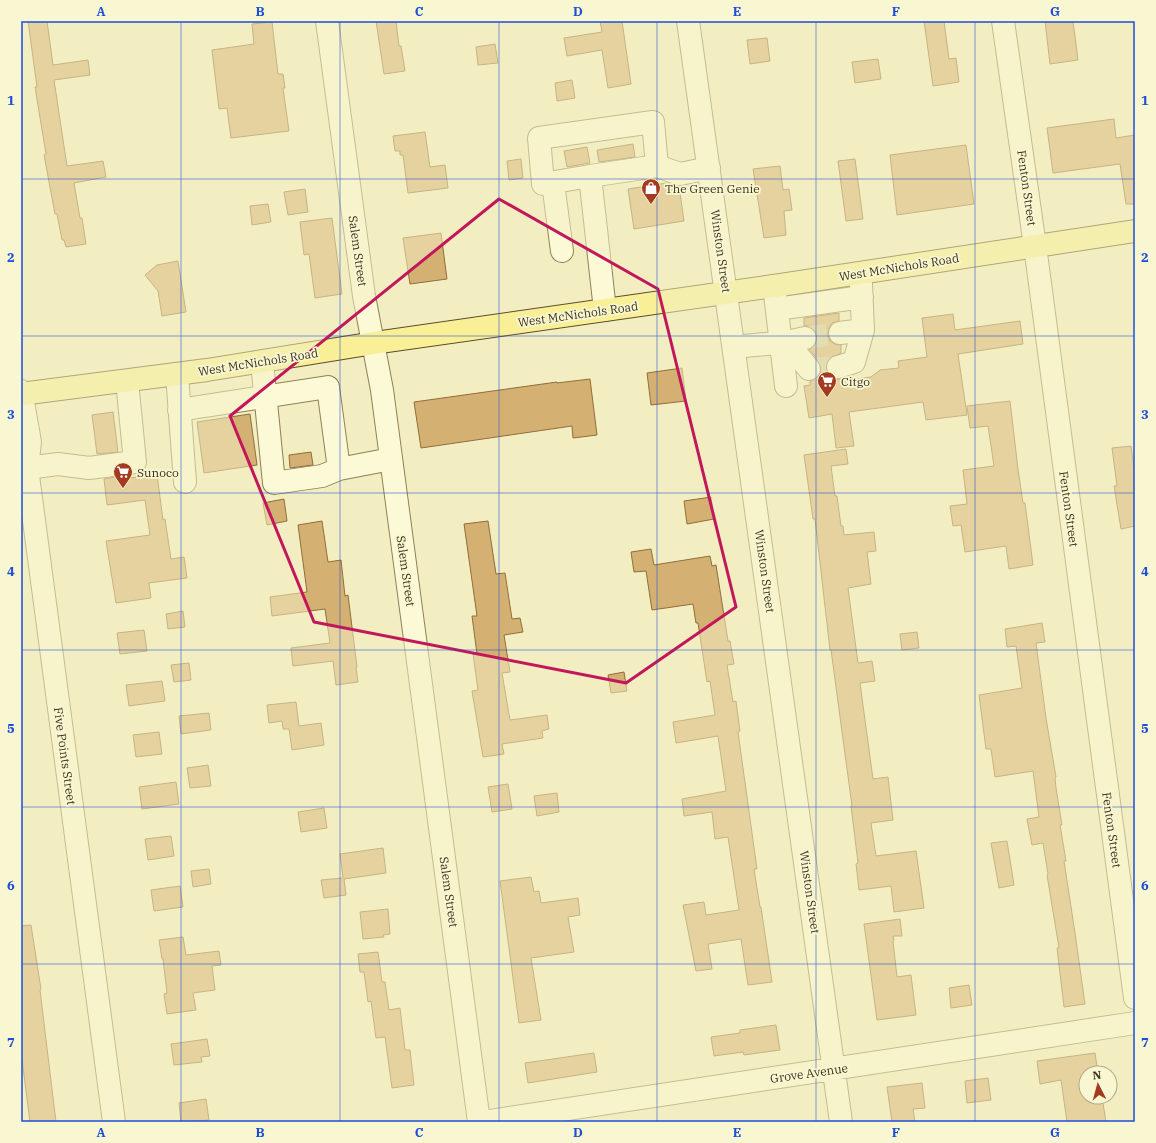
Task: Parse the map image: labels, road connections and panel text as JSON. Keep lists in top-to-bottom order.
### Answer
{
  "streets": {
    "main road": ["West McNichols Road"],
    "street": [
      "Fenton Street",
      "Salem Street",
      "Winston Street",
      "Five Points Street",
      "Grove Avenue"
    ]
  },
  "crossings": [
    ["Fenton Street", "West McNichols Road"],
    ["Salem Street", "West McNichols Road"],
    ["Winston Street", "West McNichols Road"],
    ["Winston Street", "Grove Avenue"],
    ["West McNichols Road", "Five Points Street"]
  ],
  "places": {
    "shop": ["The Green Genie"],
    "supermarket": ["Citgo", "Sunoco"]
  },
  "north": "top",
  "grid": {
    "columns": [
      "A",
      "B",
      "C",
      "D",
      "E",
      "F",
      "G"
    ],
    "rows": [
      "1",
      "2",
      "3",
      "4",
      "5",
      "6",
      "7"
    ]
  }
}
